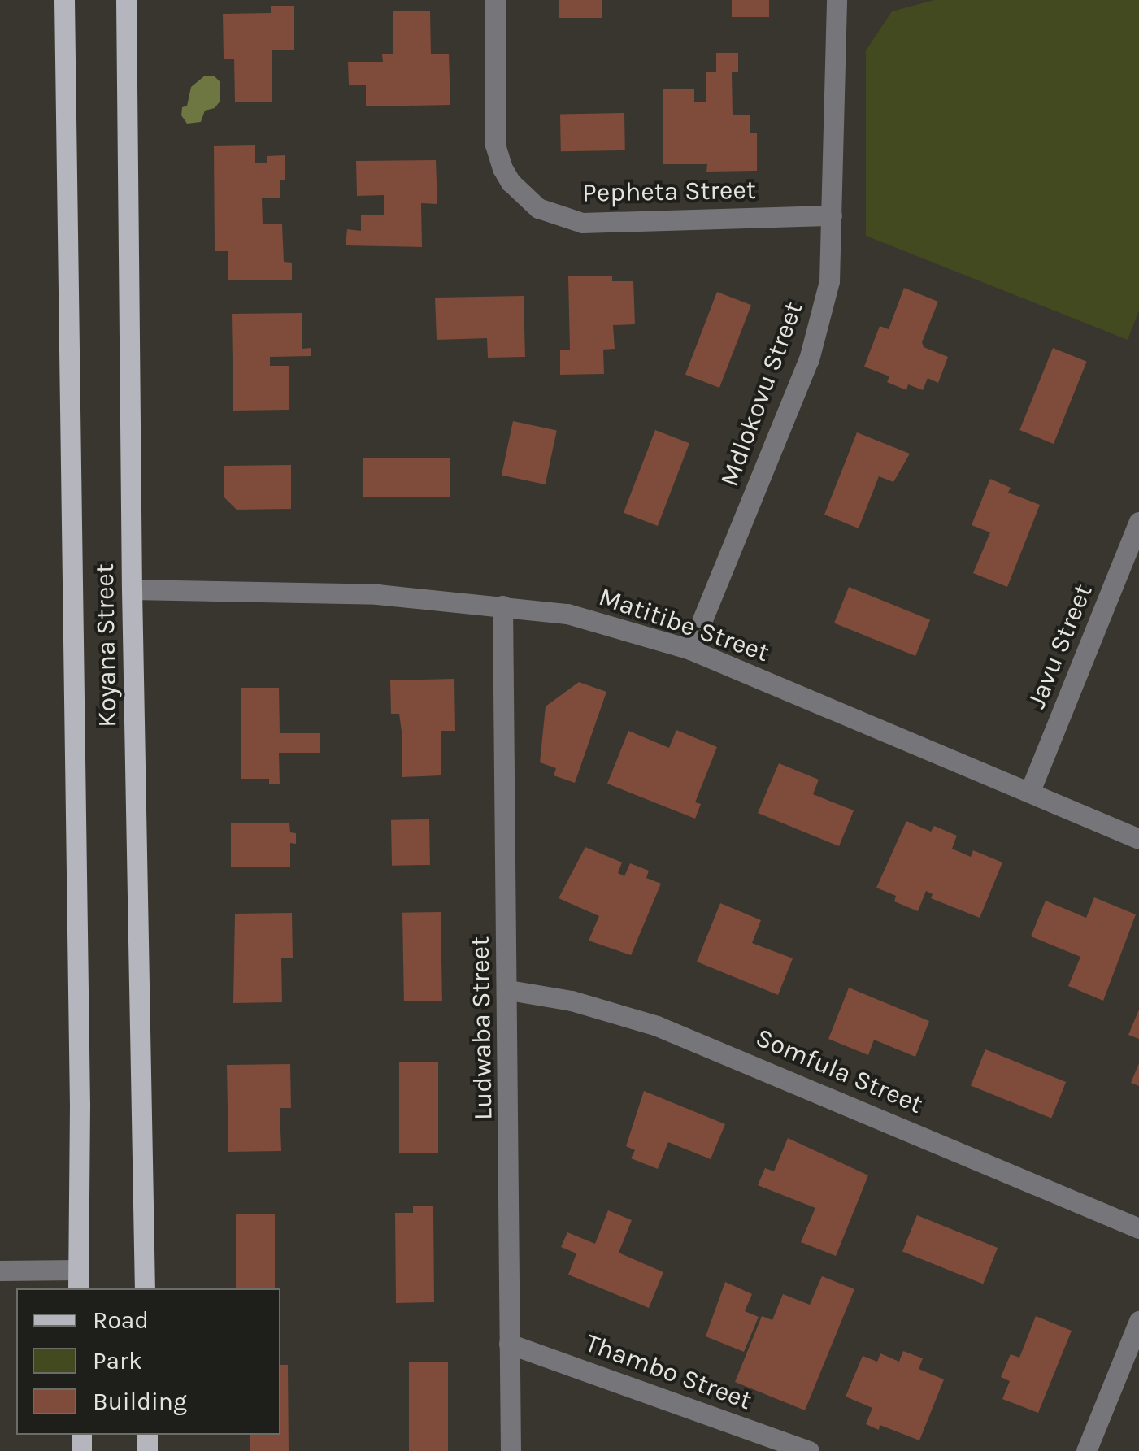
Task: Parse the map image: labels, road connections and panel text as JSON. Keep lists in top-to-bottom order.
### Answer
{
  "streets": {
    "main road": ["Koyana Street"],
    "street": [
      "Pepheta Street",
      "Mdlokovu Street",
      "Matitibe Street",
      "Javu Street",
      "Ludwaba Street",
      "Somfula Street",
      "Thambo Street"
    ]
  },
  "crossings": [
    ["Pepheta Street", "Mdlokovu Street"],
    ["Mdlokovu Street", "Matitibe Street"],
    ["Matitibe Street", "Koyana Street"],
    ["Matitibe Street", "Javu Street"],
    ["Matitibe Street", "Ludwaba Street"],
    ["Ludwaba Street", "Somfula Street"],
    ["Ludwaba Street", "Thambo Street"]
  ],
  "legend": ["Road", "Park", "Building"]
}
